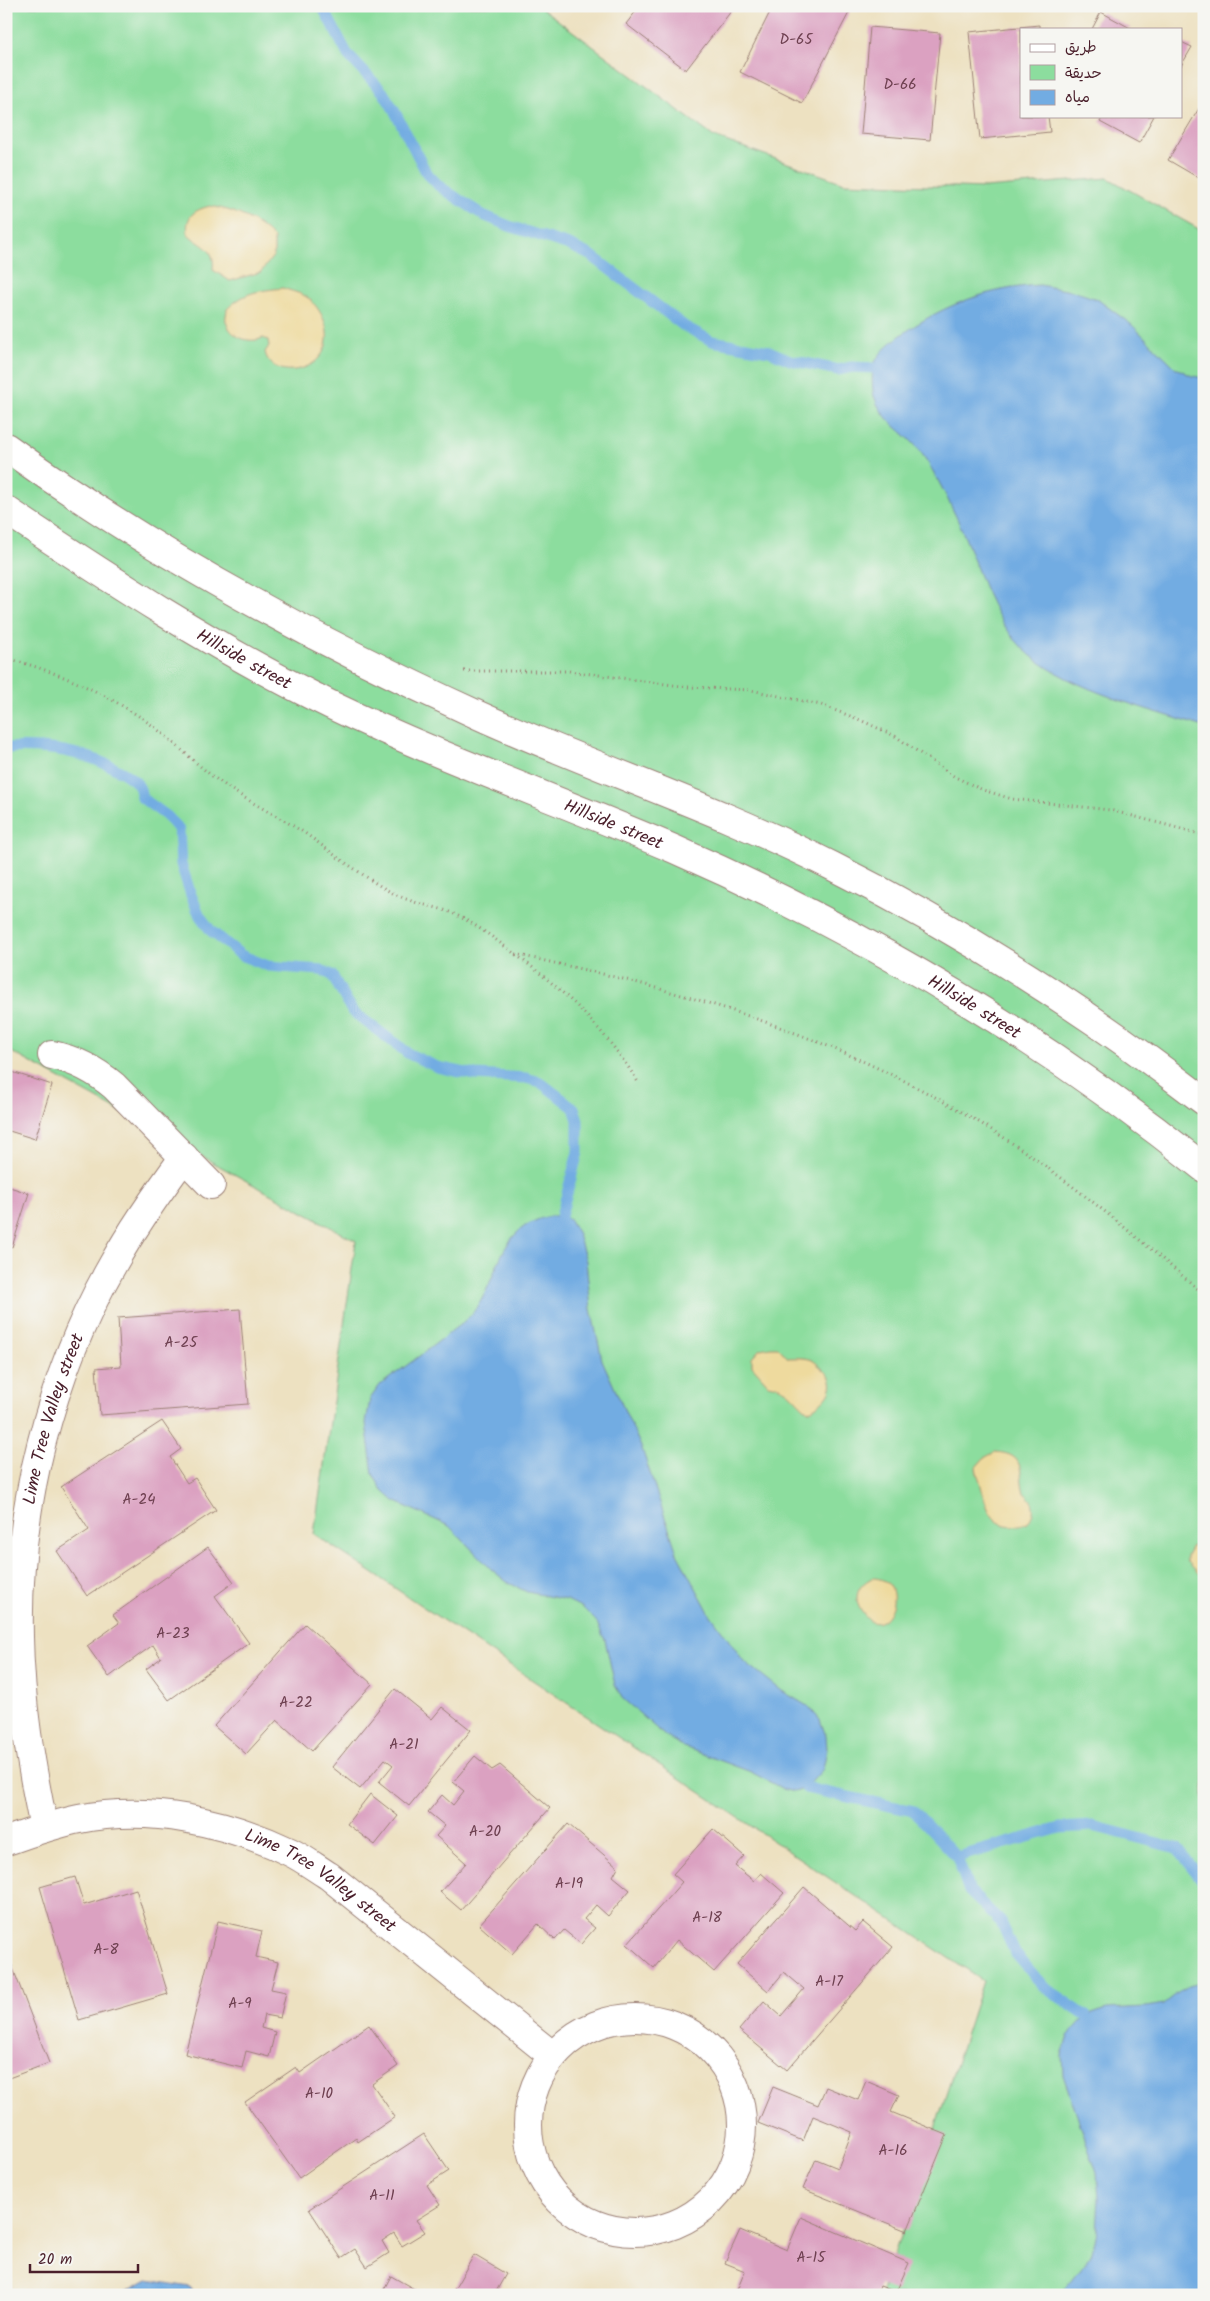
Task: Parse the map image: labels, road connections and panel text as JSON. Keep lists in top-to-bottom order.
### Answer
{
  "streets": {
    "street": ["Hillside street", "Lime Tree Valley street"]
  },
  "house_numbers": [
    "D-65",
    "D-66",
    "A-25",
    "A-24",
    "A-23",
    "A-22",
    "A-21",
    "A-20",
    "A-19",
    "A-18",
    "A-8",
    "A-17",
    "A-9",
    "A-10",
    "A-16",
    "A-11",
    "A-15"
  ],
  "legend": ["طريق", "حديقة", "مياه"],
  "scale_bar": "20 m"
}
